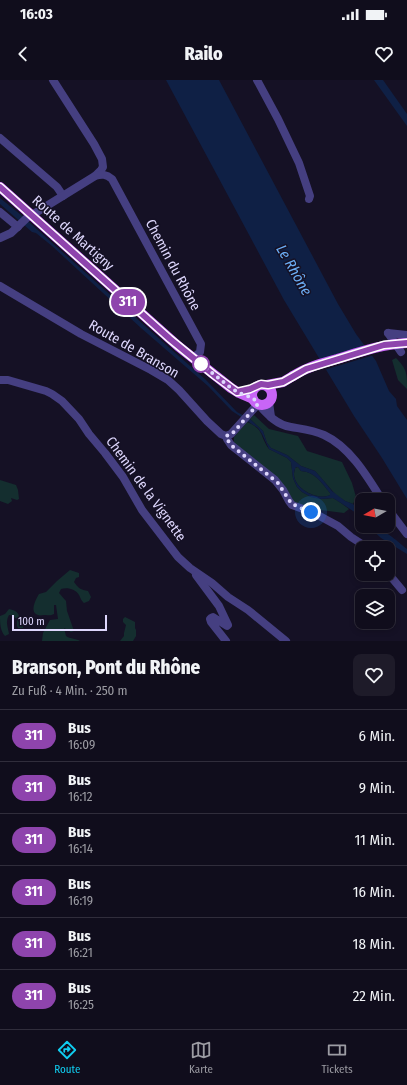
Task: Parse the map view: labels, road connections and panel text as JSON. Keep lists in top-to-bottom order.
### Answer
{
  "streets": {
    "main road": ["Route de Martigny"],
    "street": ["Chemin du Rhône", "Route de Branson", "Chemin de la Vignette"]
  },
  "crossings": [
    ["Route de Martigny", "Chemin du Rhône"]
  ],
  "water": ["Le Rhône"],
  "lines": ["bus line 311"],
  "scale_bar": "100 m",
  "north": "left",
  "page": {
    "status": "16:03",
    "header": "Railo",
    "on_map": "311",
    "scale": "100 m",
    "heading": ["Branson, Pont du Rhône", "Zu Fuß · 4 Min. · 250 m"],
    "list": [
      {
        "mark": "311",
        "name": "Bus",
        "note": "16:09",
        "value": "6 Min."
      },
      {
        "mark": "311",
        "name": "Bus",
        "note": "16:12",
        "value": "9 Min."
      },
      {
        "mark": "311",
        "name": "Bus",
        "note": "16:14",
        "value": "11 Min."
      },
      {
        "mark": "311",
        "name": "Bus",
        "note": "16:19",
        "value": "16 Min."
      },
      {
        "mark": "311",
        "name": "Bus",
        "note": "16:21",
        "value": "18 Min."
      },
      {
        "mark": "311",
        "name": "Bus",
        "note": "16:25",
        "value": "22 Min."
      }
    ],
    "tabs": ["Route", "Karte", "Tickets"]
  }
}
